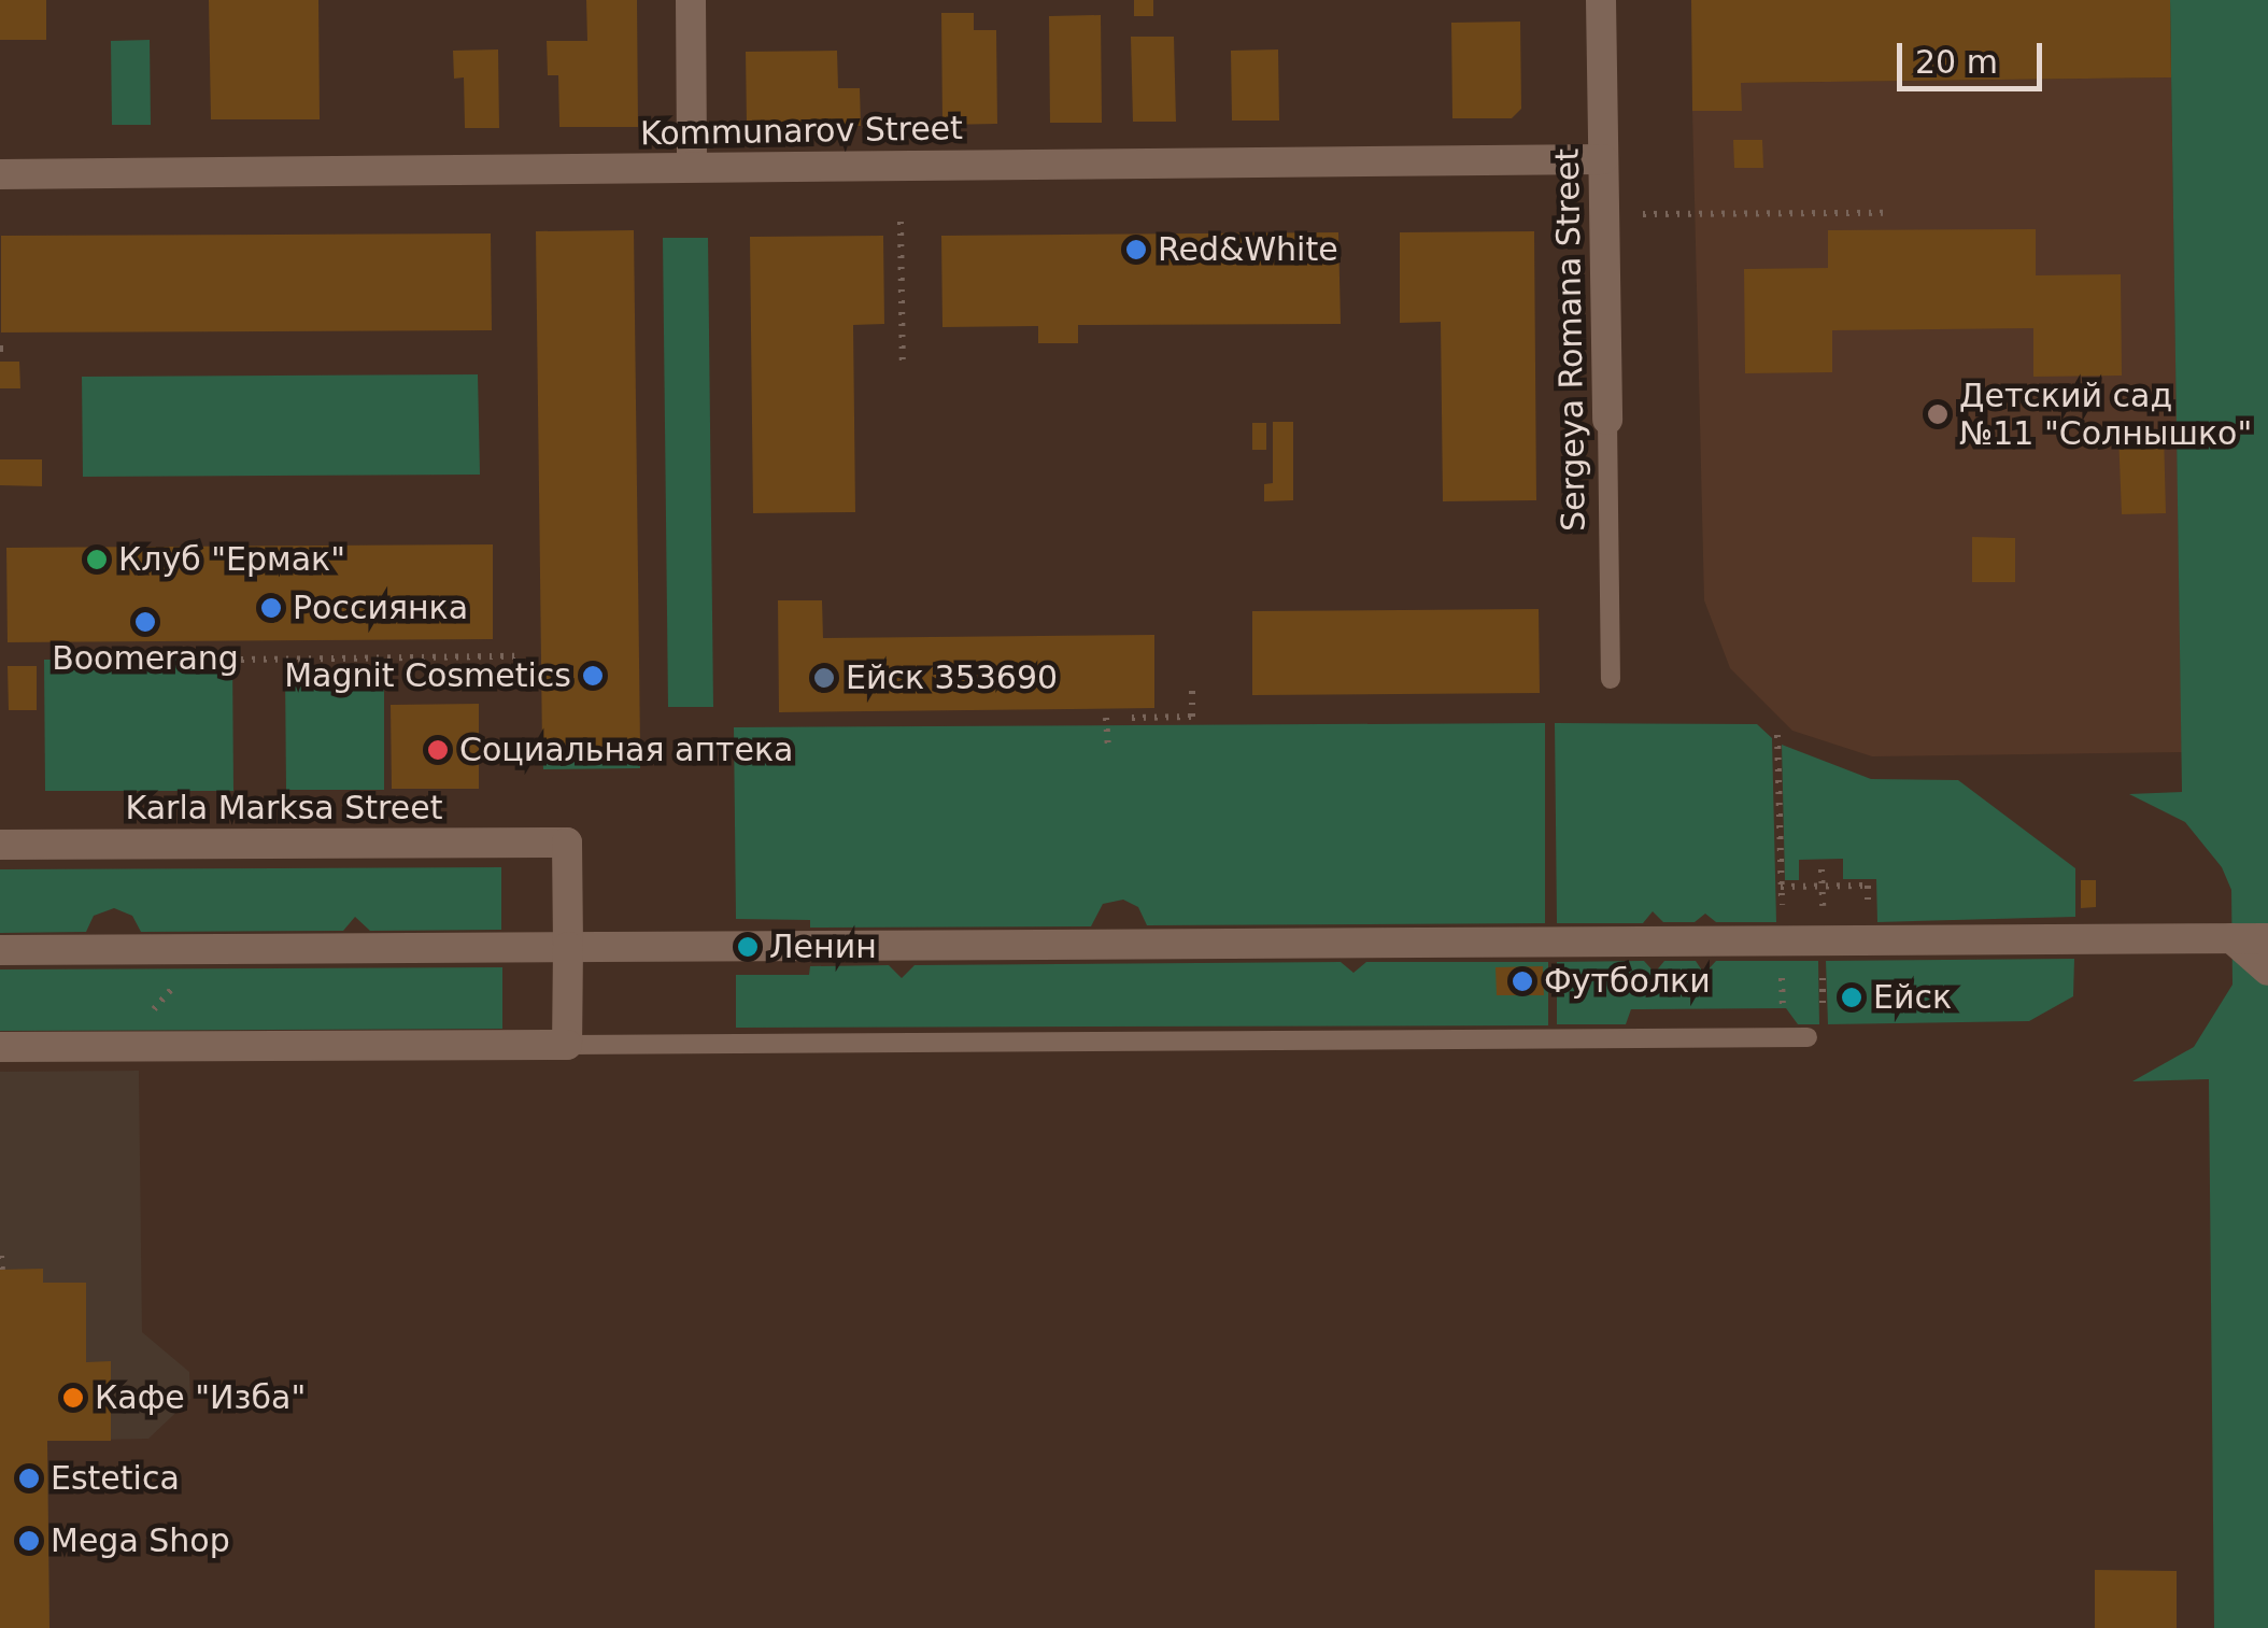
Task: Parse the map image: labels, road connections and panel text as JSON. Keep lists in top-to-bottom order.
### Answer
{
  "streets": {
    "street": ["Kommunarov Street", "Sergeya Romana Street", "Karla Marksa Street"]
  },
  "crossings": [
    ["Kommunarov Street", "Sergeya Romana Street"]
  ],
  "places": [
    "Red&White",
    "Детский сад №11 \"Солнышко\"",
    "Клуб \"Ермак\"",
    "Россиянка",
    "Boomerang",
    "Magnit Cosmetics",
    "Ейск 353690",
    "Социальная аптека",
    "Ленин",
    "Футболки",
    "Ейск",
    "Кафе \"Изба\"",
    "Estetica",
    "Mega Shop"
  ],
  "scale_bar": "20 m"
}
